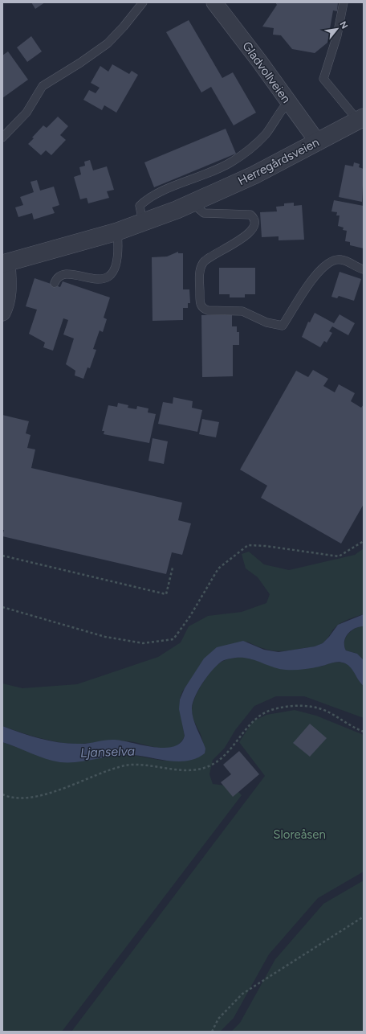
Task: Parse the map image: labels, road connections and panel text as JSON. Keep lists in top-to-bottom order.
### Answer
{
  "streets": {
    "street": ["Gladvollveien", "Herregårdsveien"]
  },
  "crossings": [
    ["Gladvollveien", "Herregårdsveien"]
  ],
  "water": ["Ljanselva"],
  "parks": ["Sloreåsen"],
  "north": "top right"
}
